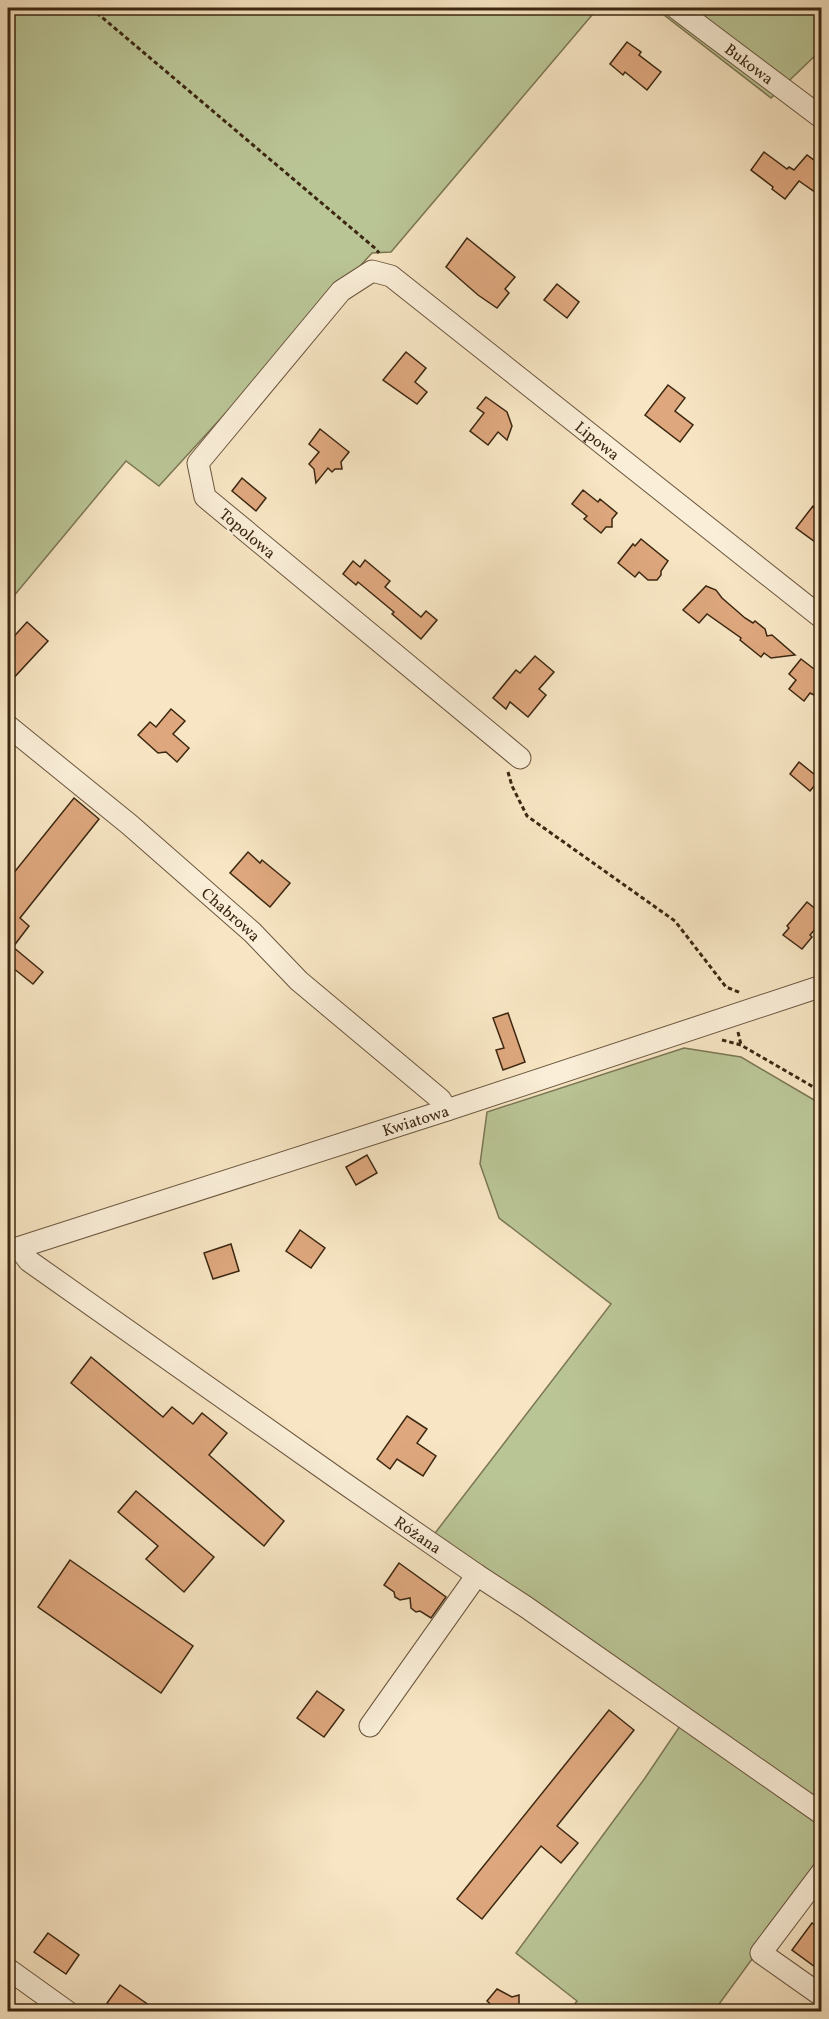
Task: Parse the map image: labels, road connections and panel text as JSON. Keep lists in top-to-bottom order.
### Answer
{
  "streets": {
    "street": [
      "Bukowa",
      "Lipowa",
      "Topolowa",
      "Chabrowa",
      "Kwiatowa",
      "Różana"
    ]
  },
  "crossings": [
    ["Lipowa", "Topolowa"],
    ["Chabrowa", "Kwiatowa"],
    ["Kwiatowa", "Różana"]
  ]
}
